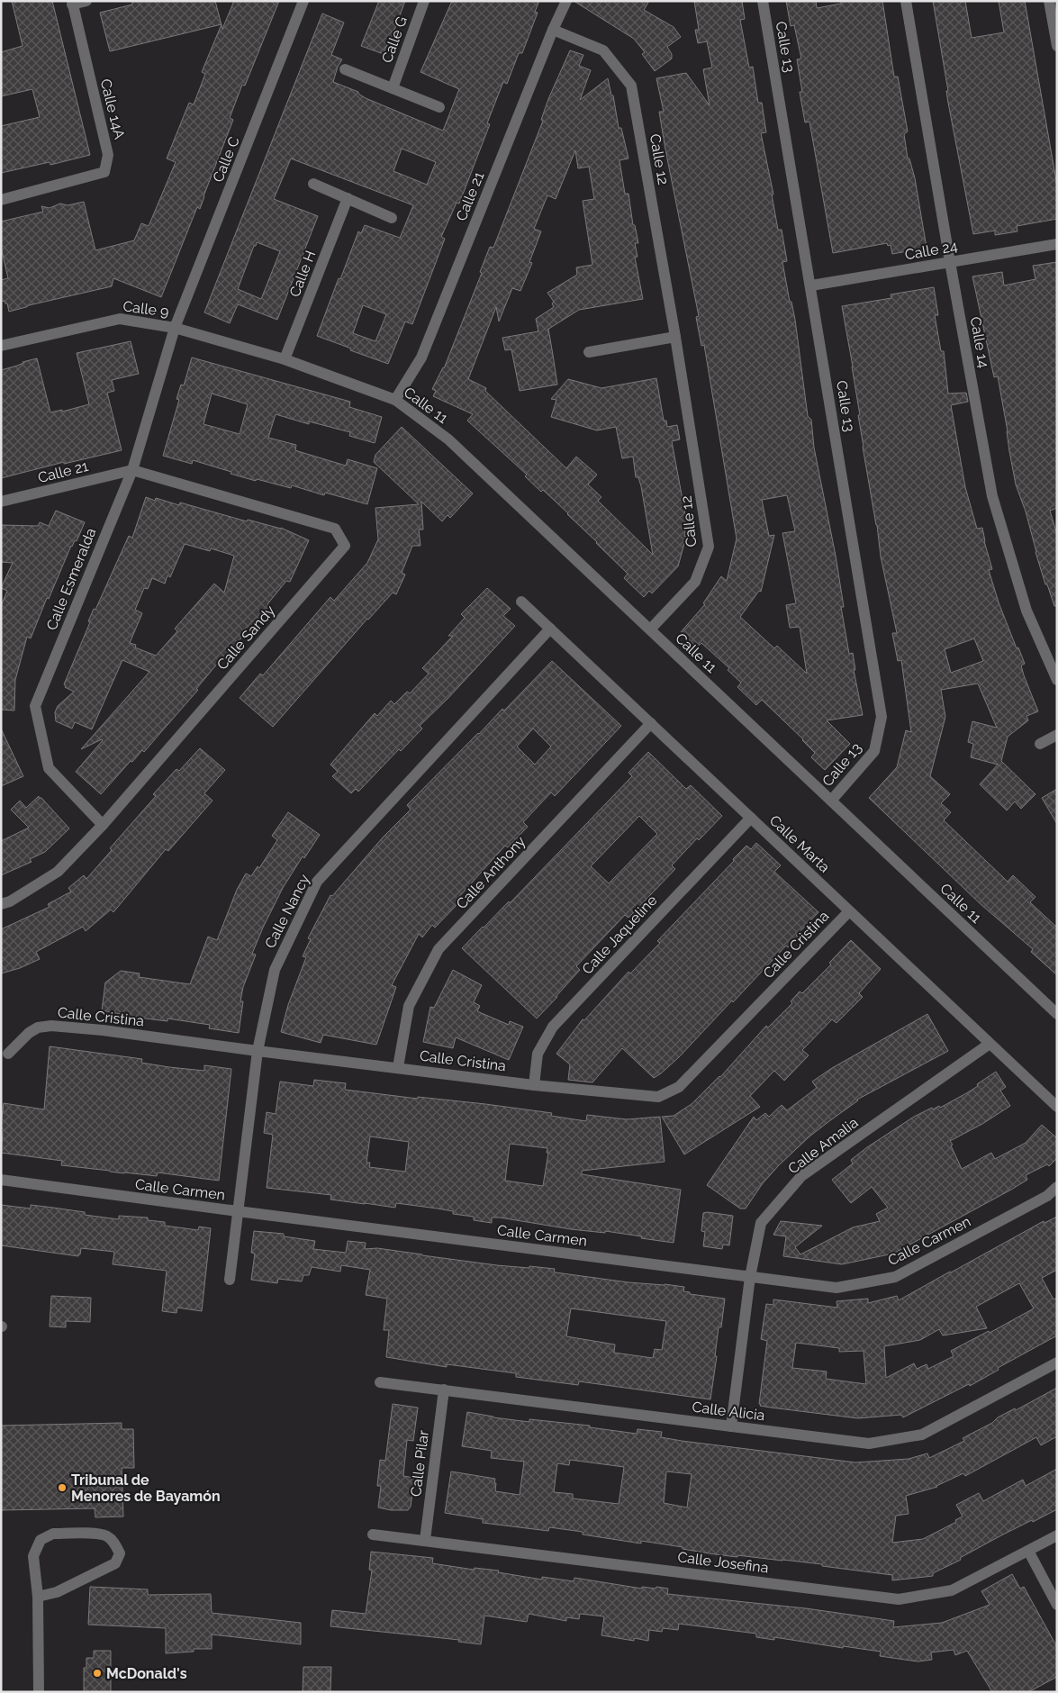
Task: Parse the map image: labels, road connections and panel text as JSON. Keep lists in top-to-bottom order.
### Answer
{
  "streets": {
    "street": [
      "Calle G",
      "Calle 13",
      "Calle 14A",
      "Calle C",
      "Calle 12",
      "Calle 21",
      "Calle 24",
      "Calle H",
      "Calle 9",
      "Calle 14",
      "Calle 11",
      "Calle Esmeralda",
      "Calle Sandy",
      "Calle Marta",
      "Calle Anthony",
      "Calle Nancy",
      "Calle Jaqueline",
      "Calle Cristina",
      "Calle Amalia",
      "Calle Carmen",
      "Calle Alicia",
      "Calle Pilar",
      "Calle Josefina"
    ]
  },
  "crossings": [
    ["Calle 13", "Calle 24"],
    ["Calle 13", "Calle 11"],
    ["Calle C", "Calle 9"],
    ["Calle C", "Calle Esmeralda"],
    ["Calle 12", "Calle 21"],
    ["Calle 12", "Calle 11"],
    ["Calle 21", "Calle 11"],
    ["Calle 21", "Calle Esmeralda"],
    ["Calle 21", "Calle Sandy"],
    ["Calle 24", "Calle 14"],
    ["Calle H", "Calle 9"],
    ["Calle H", "Calle 11"],
    ["Calle 9", "Calle 11"],
    ["Calle 9", "Calle Esmeralda"],
    ["Calle Esmeralda", "Calle Sandy"],
    ["Calle Marta", "Calle Anthony"],
    ["Calle Marta", "Calle Nancy"],
    ["Calle Marta", "Calle Jaqueline"],
    ["Calle Marta", "Calle Cristina"],
    ["Calle Marta", "Calle Amalia"],
    ["Calle Anthony", "Calle Cristina"],
    ["Calle Nancy", "Calle Cristina"],
    ["Calle Nancy", "Calle Carmen"],
    ["Calle Jaqueline", "Calle Cristina"],
    ["Calle Amalia", "Calle Carmen"],
    ["Calle Amalia", "Calle Alicia"],
    ["Calle Alicia", "Calle Pilar"],
    ["Calle Pilar", "Calle Josefina"]
  ],
  "places": ["Tribunal de Menores de Bayamón", "McDonald's"]
}
